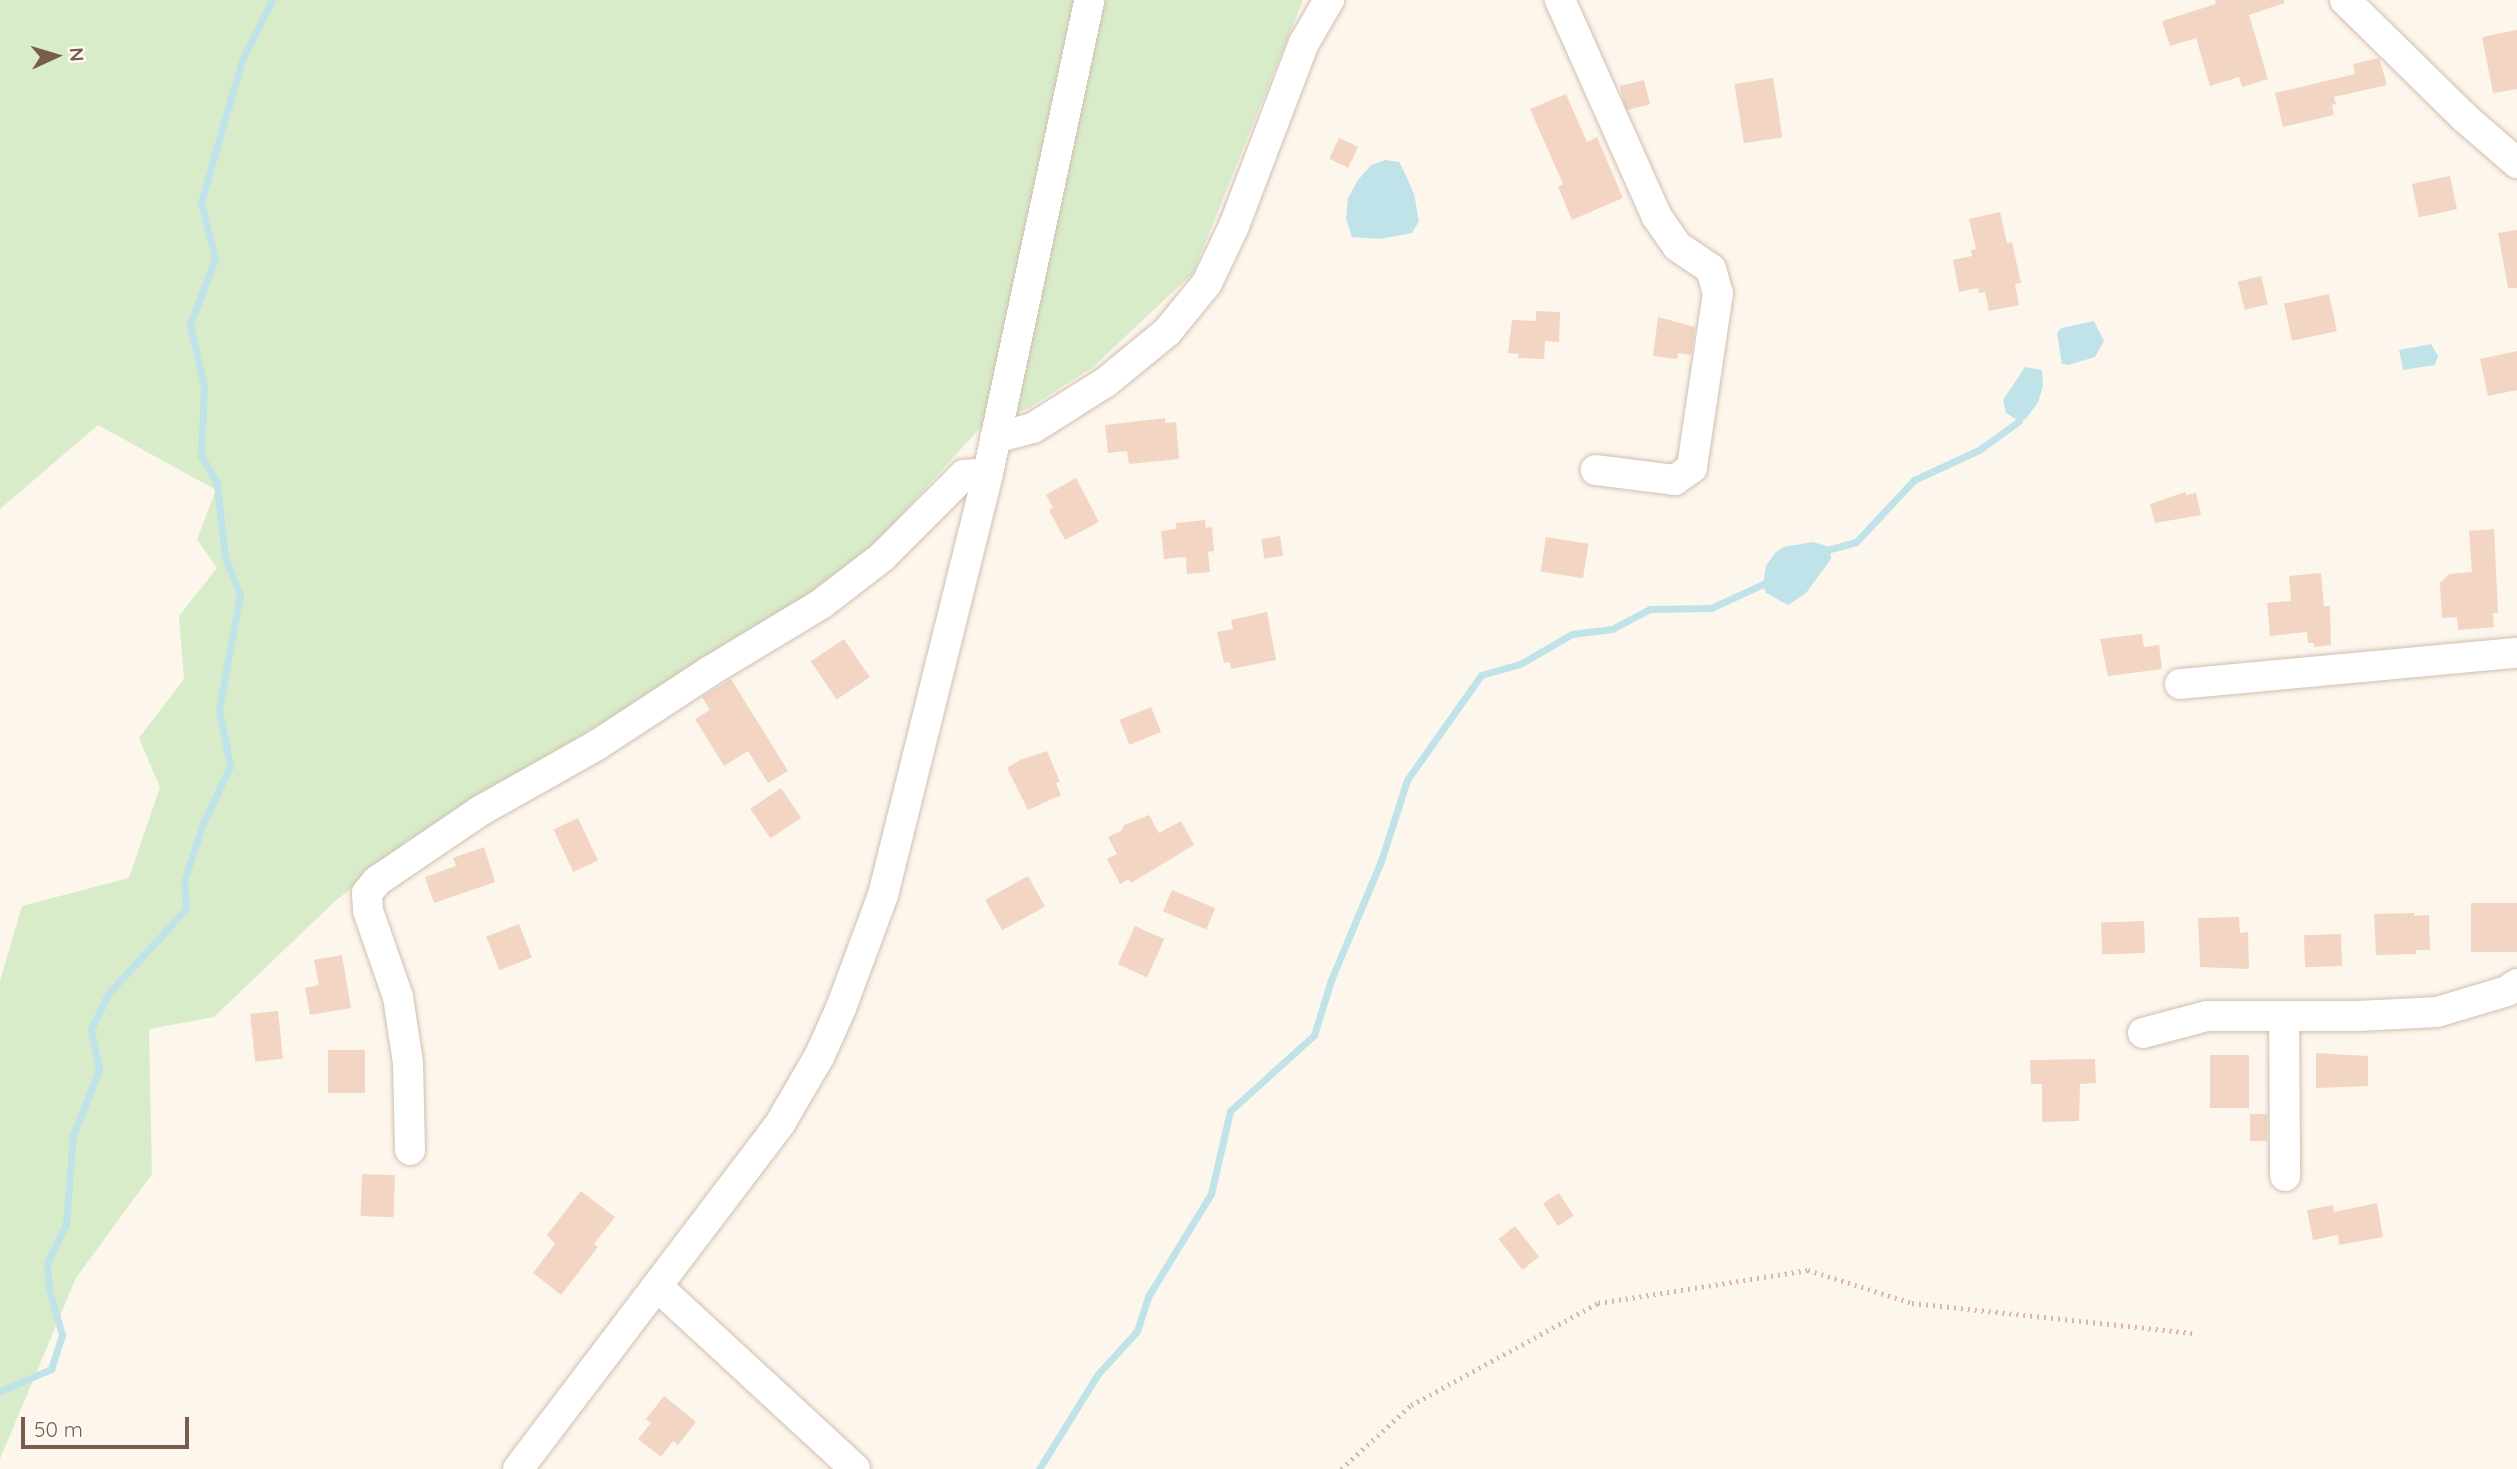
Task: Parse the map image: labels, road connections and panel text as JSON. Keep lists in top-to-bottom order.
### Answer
{
  "scale_bar": "50 m",
  "north": "right"
}
